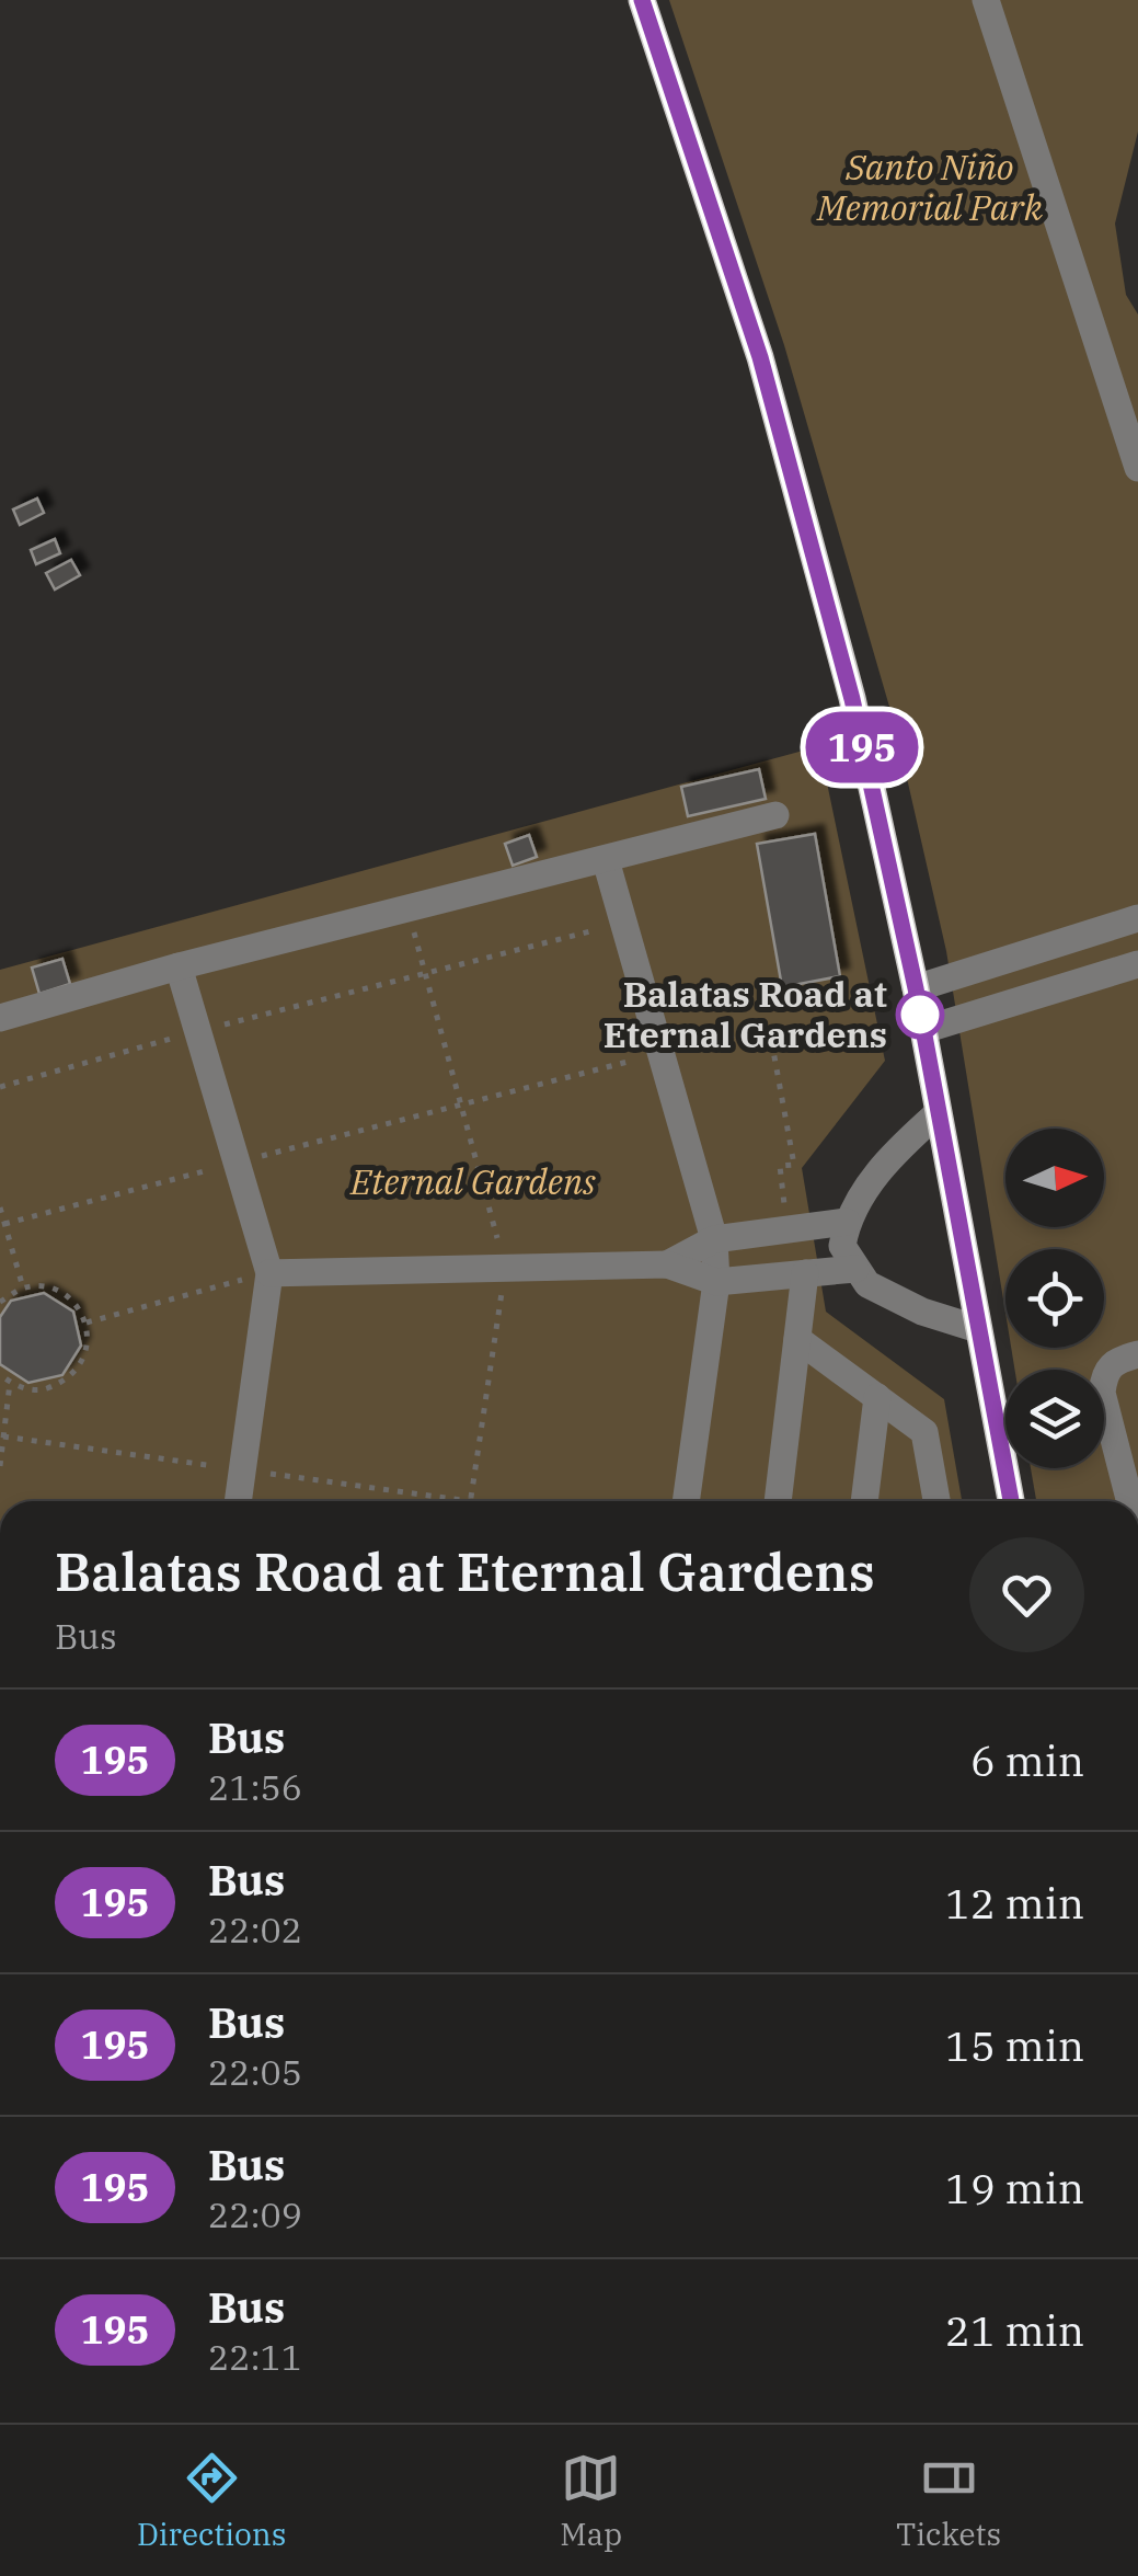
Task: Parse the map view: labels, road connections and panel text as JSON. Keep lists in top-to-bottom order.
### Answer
{
  "parks": ["Santo Niño Memorial Park", "Eternal Gardens"],
  "places": ["Balatas Road at Eternal Gardens"],
  "lines": ["bus line 195"],
  "north": "right",
  "page": {
    "on_map": "195",
    "heading": ["Balatas Road at Eternal Gardens", "Bus"],
    "list": [
      {
        "mark": "195",
        "name": "Bus",
        "note": "21:56",
        "value": "6 min"
      },
      {
        "mark": "195",
        "name": "Bus",
        "note": "22:02",
        "value": "12 min"
      },
      {
        "mark": "195",
        "name": "Bus",
        "note": "22:05",
        "value": "15 min"
      },
      {
        "mark": "195",
        "name": "Bus",
        "note": "22:09",
        "value": "19 min"
      },
      {
        "mark": "195",
        "name": "Bus",
        "note": "22:11",
        "value": "21 min"
      }
    ],
    "tabs": ["Directions", "Map", "Tickets"]
  }
}
